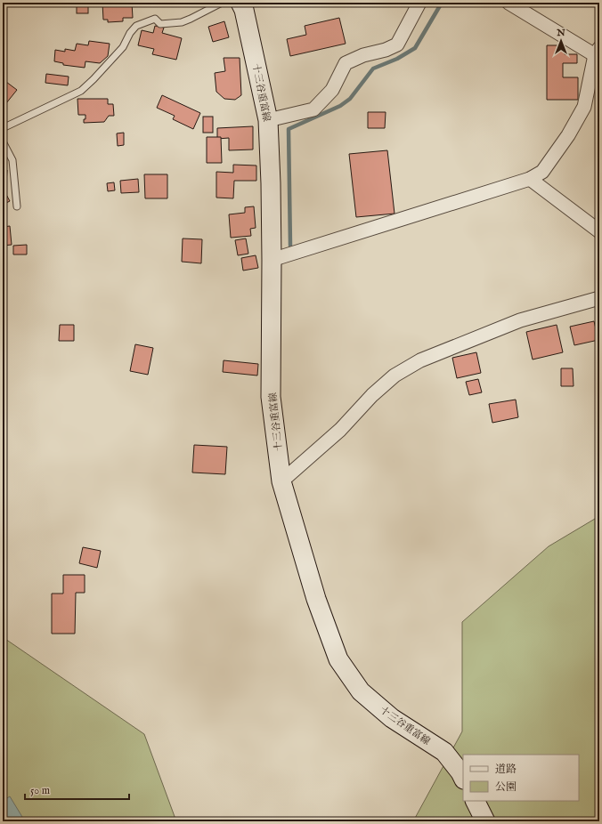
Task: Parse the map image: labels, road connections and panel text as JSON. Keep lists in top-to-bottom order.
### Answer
{
  "streets": {
    "main road": ["十三谷重富線"]
  },
  "legend": ["道路", "公園"],
  "scale_bar": "50 m",
  "north": "top"
}
